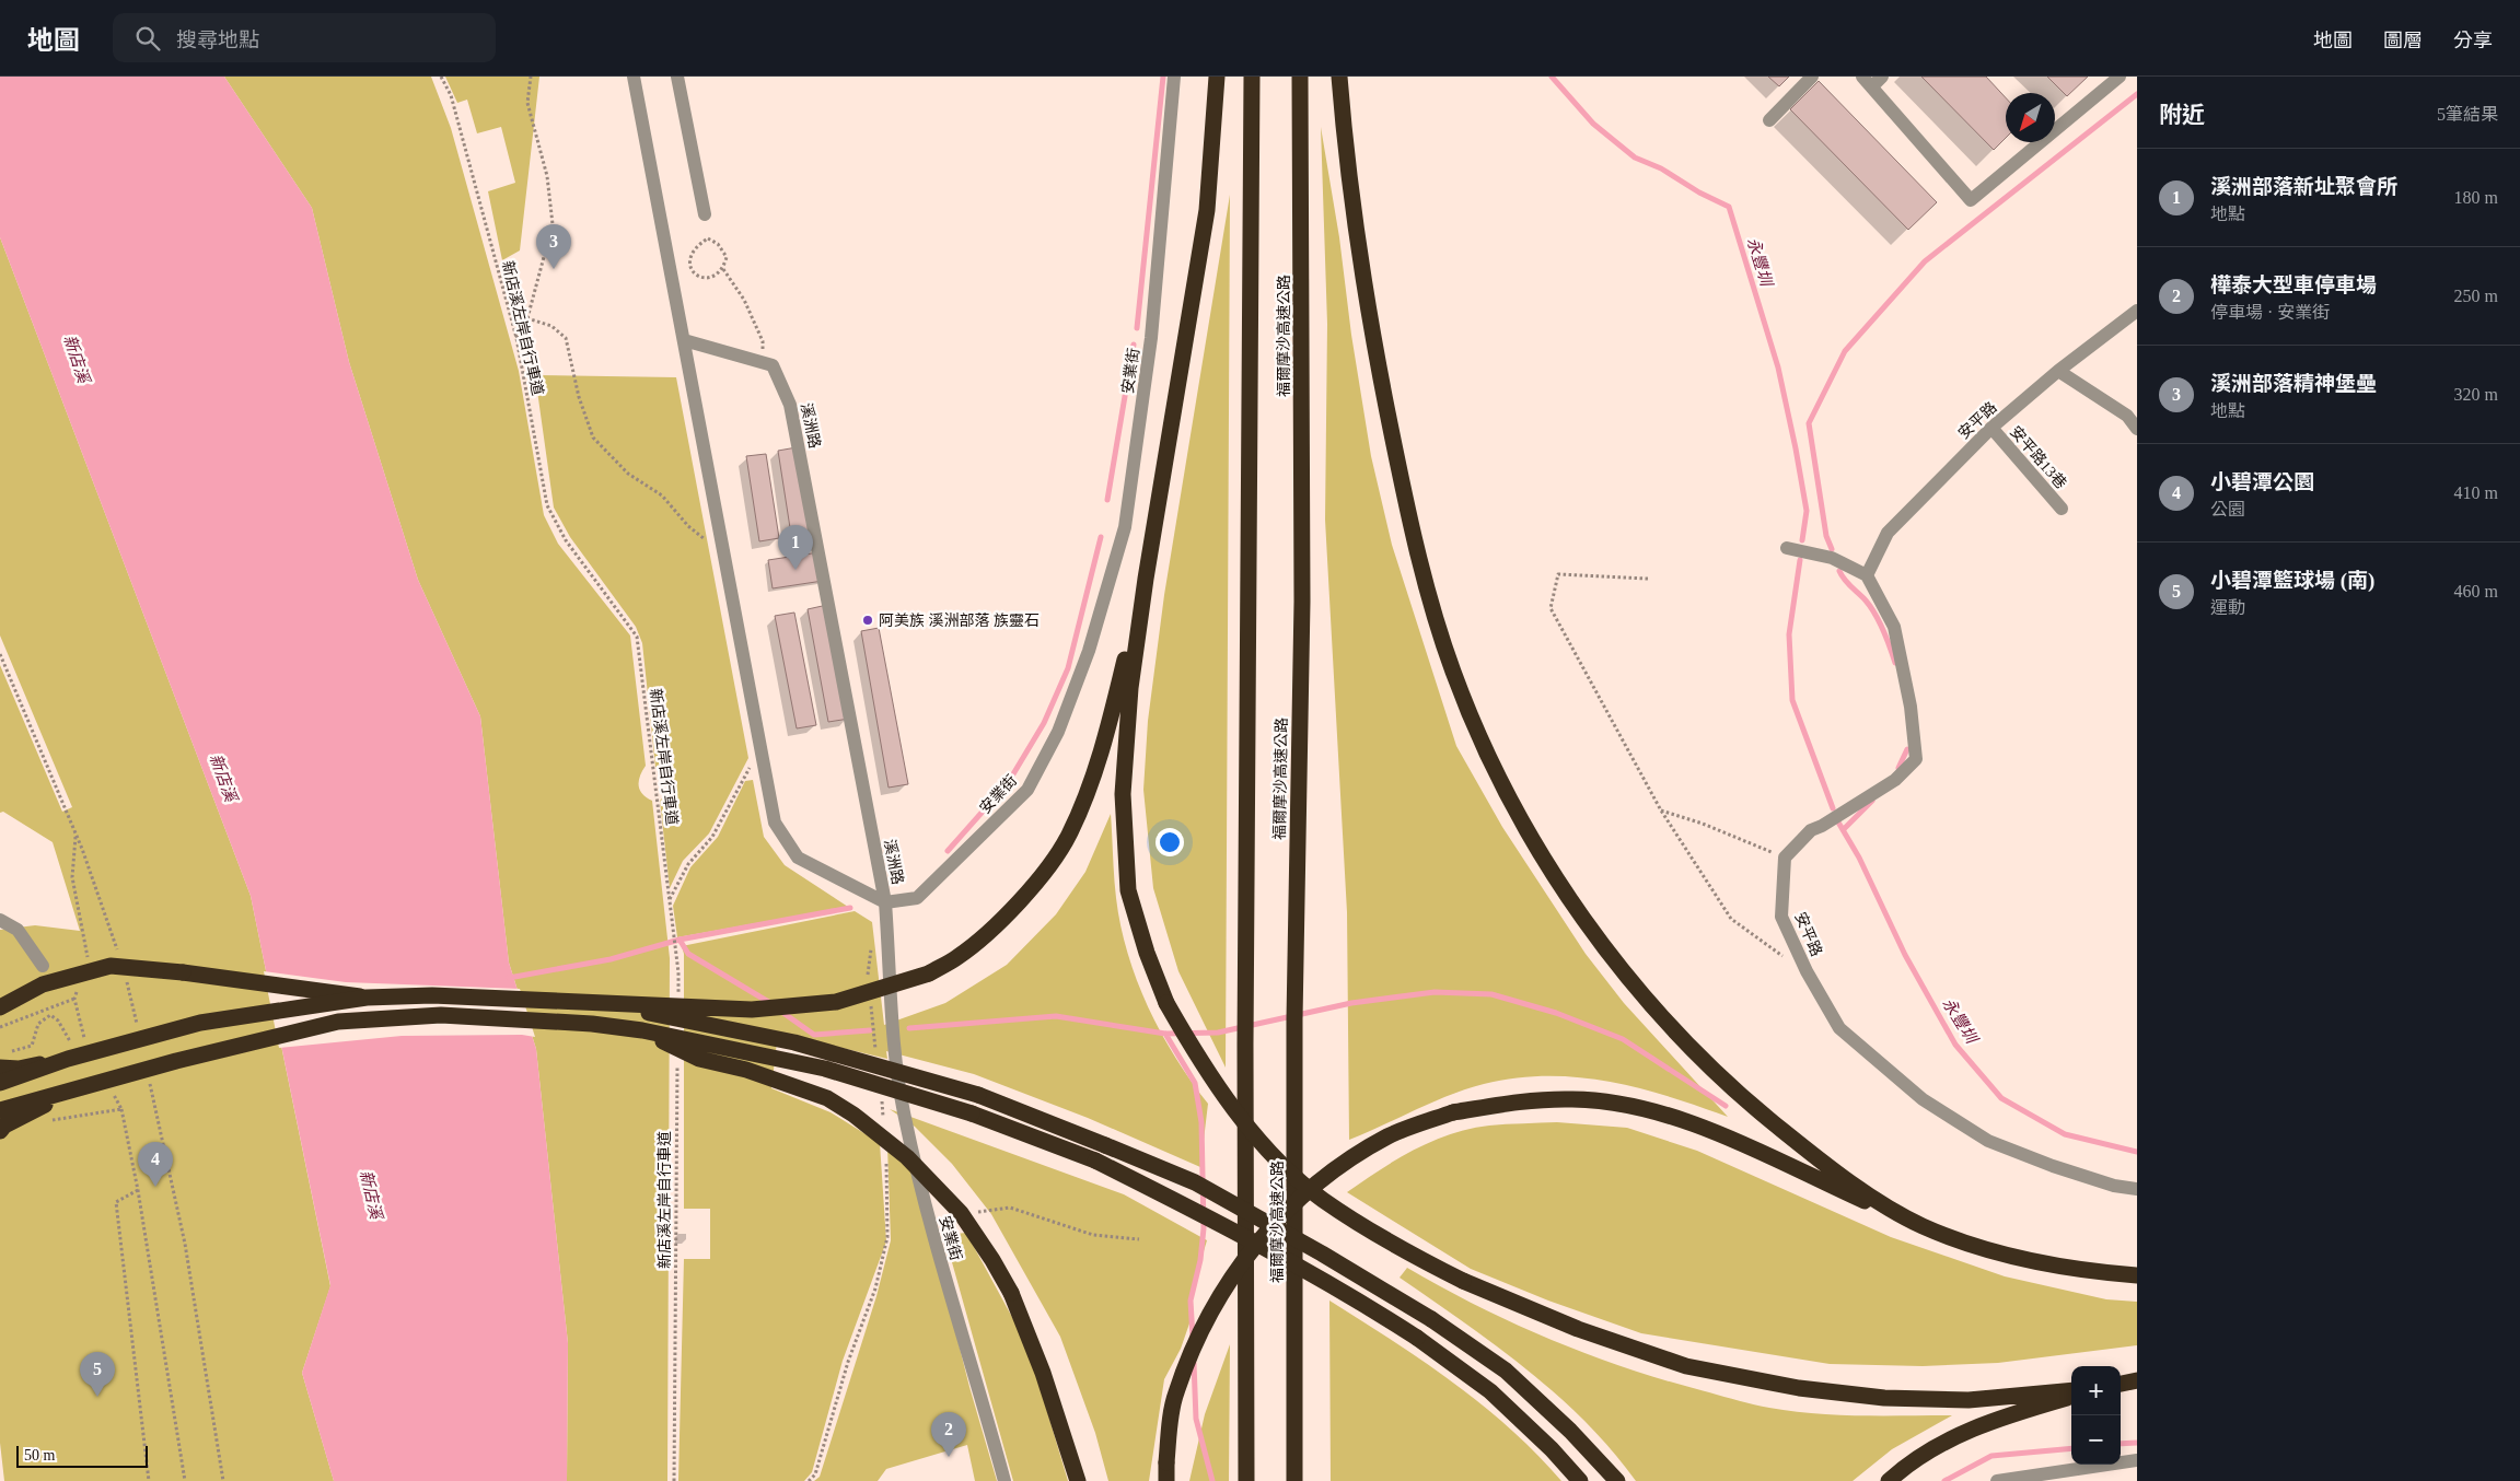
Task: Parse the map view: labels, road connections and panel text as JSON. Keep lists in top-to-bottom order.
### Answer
{
  "streets": {
    "highway": ["福爾摩沙高速公路"],
    "street": [
      "安業街",
      "安平路",
      "溪洲路",
      "安平路13巷"
    ],
    "path": ["新店溪左岸自行車道"]
  },
  "crossings": [
    ["安業街", "溪洲路"],
    ["安平路", "安平路13巷"]
  ],
  "water": ["永豐圳", "新店溪"],
  "places": ["阿美族 溪洲部落 族靈石"],
  "scale_bar": "50 m",
  "north": "bottom left",
  "page": {
    "header": "地圖",
    "search": "搜尋地點",
    "nav": ["地圖", "圖層", "分享"],
    "heading": ["附近", "5筆結果"],
    "list": [
      {
        "mark": "1",
        "name": "溪洲部落新址聚會所",
        "note": "地點",
        "value": "180 m"
      },
      {
        "mark": "2",
        "name": "樺泰大型車停車場",
        "note": "停車場 · 安業街",
        "value": "250 m"
      },
      {
        "mark": "3",
        "name": "溪洲部落精神堡壘",
        "note": "地點",
        "value": "320 m"
      },
      {
        "mark": "4",
        "name": "小碧潭公園",
        "note": "公園",
        "value": "410 m"
      },
      {
        "mark": "5",
        "name": "小碧潭籃球場 (南)",
        "note": "運動",
        "value": "460 m"
      }
    ],
    "pins": [
      "3",
      "1",
      "4",
      "5",
      "2"
    ],
    "map_buttons": ["+", "−"],
    "scale": "50 m"
  }
}
